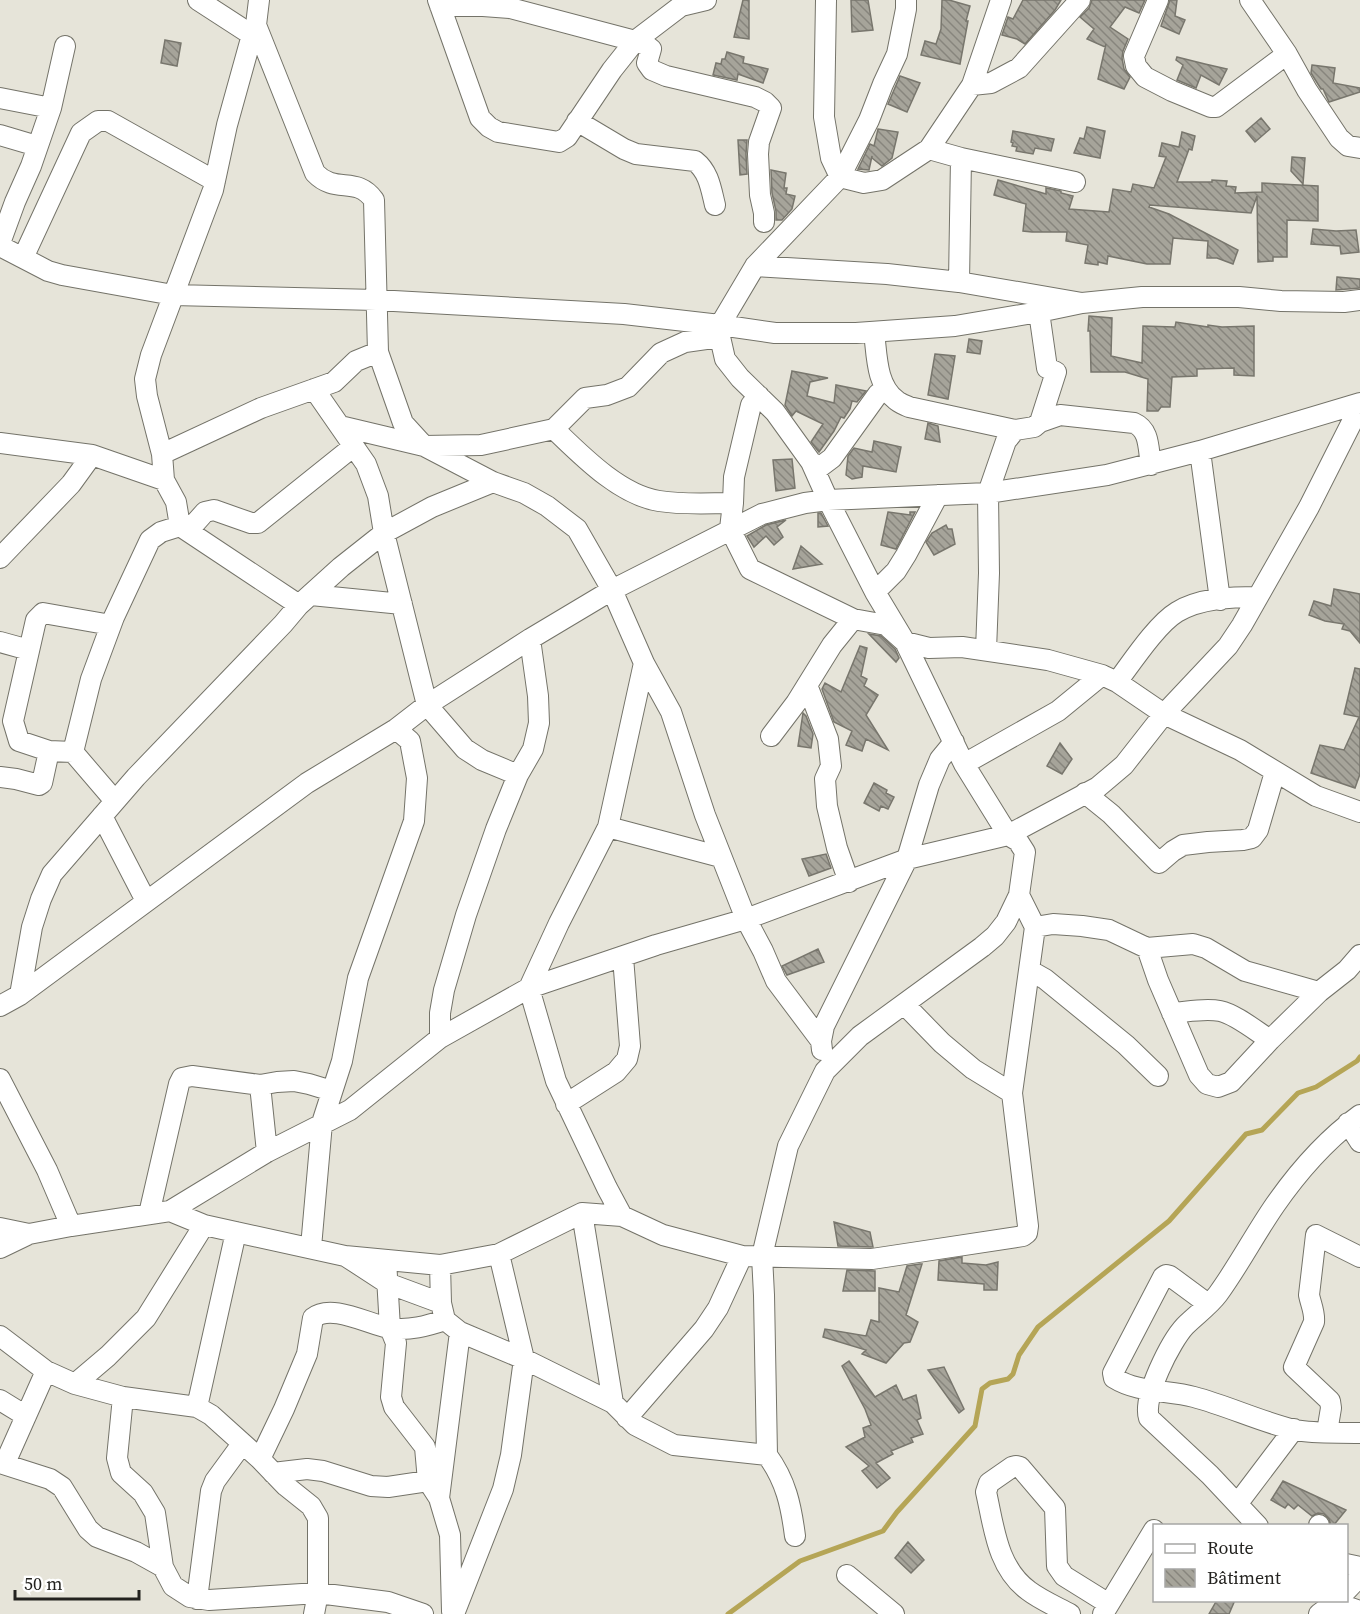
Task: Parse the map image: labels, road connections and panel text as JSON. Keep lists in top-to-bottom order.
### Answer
{
  "legend": ["Route", "Bâtiment"],
  "scale_bar": "50 m"
}
